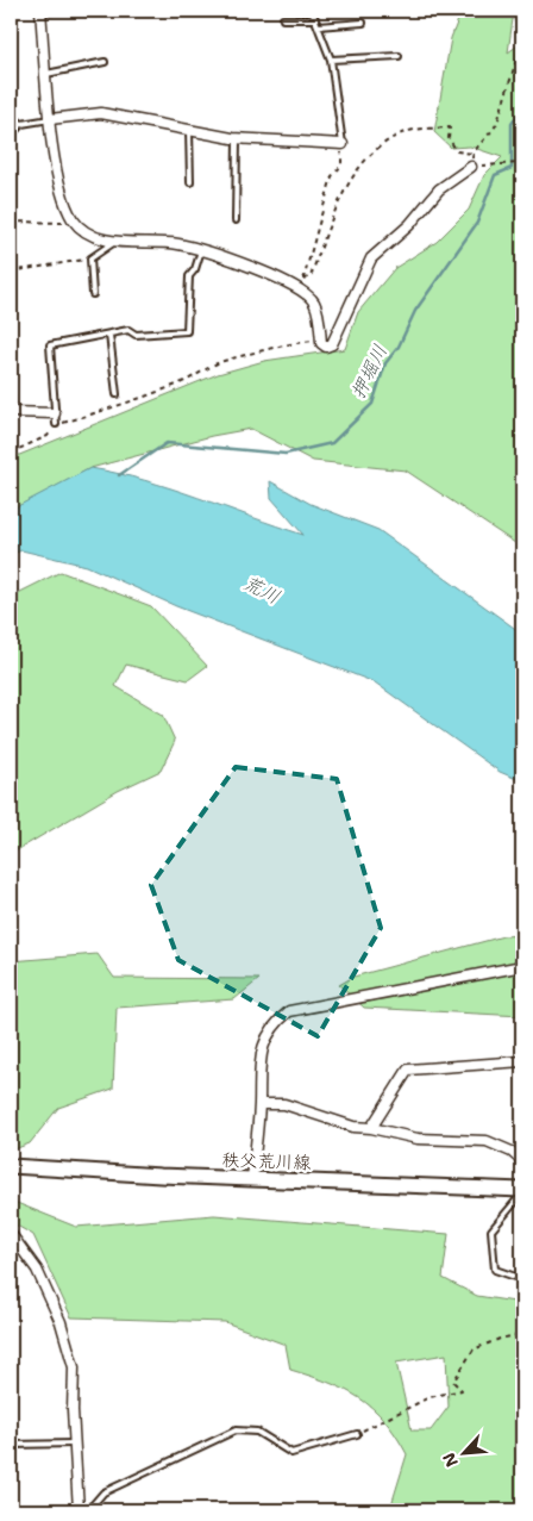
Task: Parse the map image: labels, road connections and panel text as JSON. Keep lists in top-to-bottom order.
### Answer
{
  "streets": {
    "main road": ["秩父荒川線"]
  },
  "water": ["押堀川", "荒川"],
  "north": "bottom left"
}
